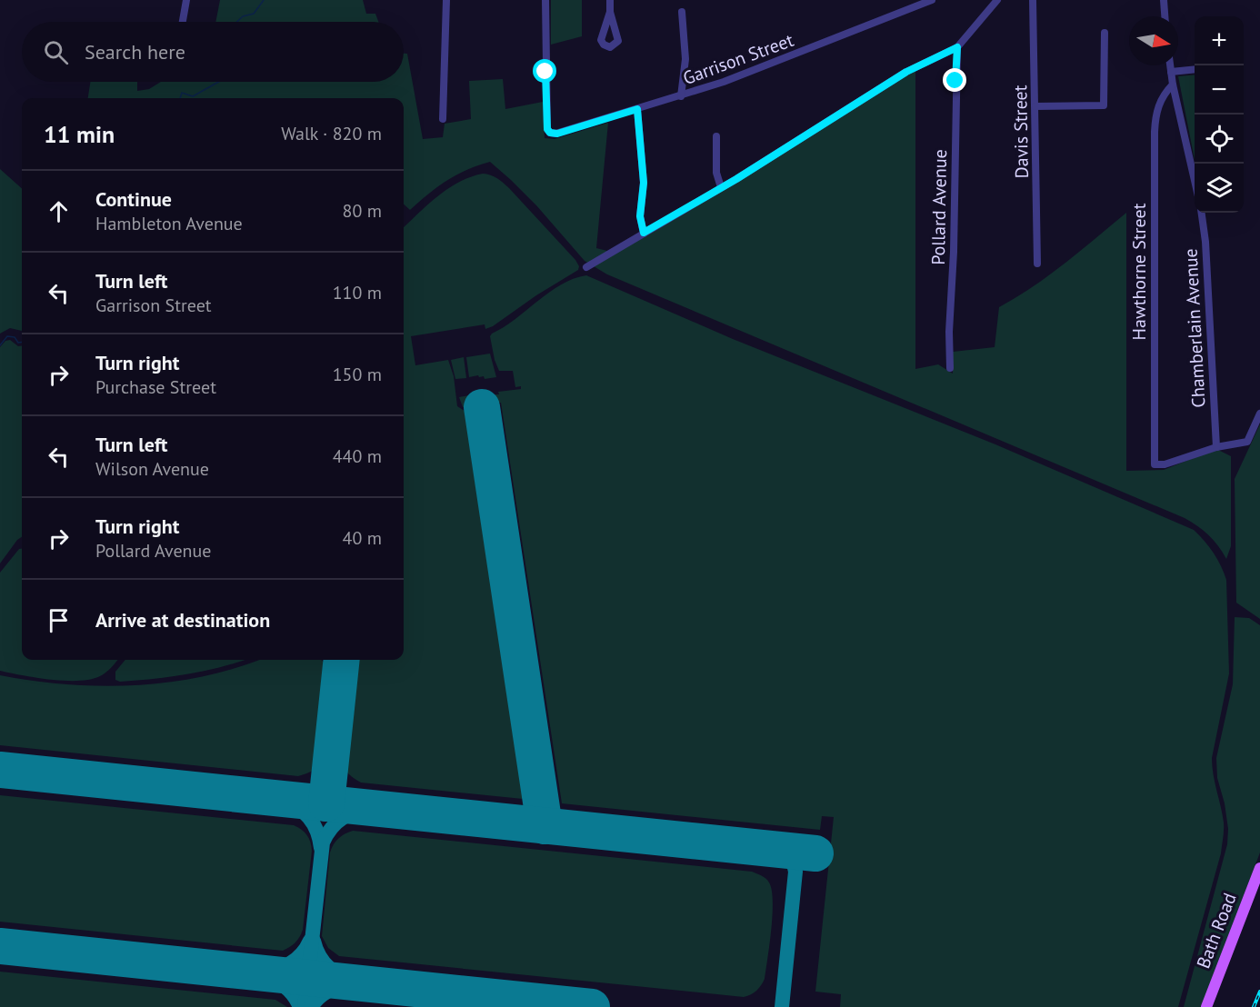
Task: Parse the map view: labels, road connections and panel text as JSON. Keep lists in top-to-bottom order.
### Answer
{
  "streets": {
    "main road": ["Bath Road"],
    "street": [
      "Garrison Street",
      "Davis Street",
      "Pollard Avenue",
      "Hawthorne Street",
      "Chamberlain Avenue"
    ]
  },
  "crossings": [
    ["Hawthorne Street", "Chamberlain Avenue"]
  ],
  "north": "right",
  "page": {
    "map_buttons": ["+", "−"],
    "search": "Search here",
    "heading": ["11 min", "Walk · 820 m"],
    "list": [
      ["Continue", "Hambleton Avenue", "80 m"],
      ["Turn left", "Garrison Street", "110 m"],
      ["Turn right", "Purchase Street", "150 m"],
      ["Turn left", "Wilson Avenue", "440 m"],
      ["Turn right", "Pollard Avenue", "40 m"],
      "Arrive at destination"
    ]
  }
}
